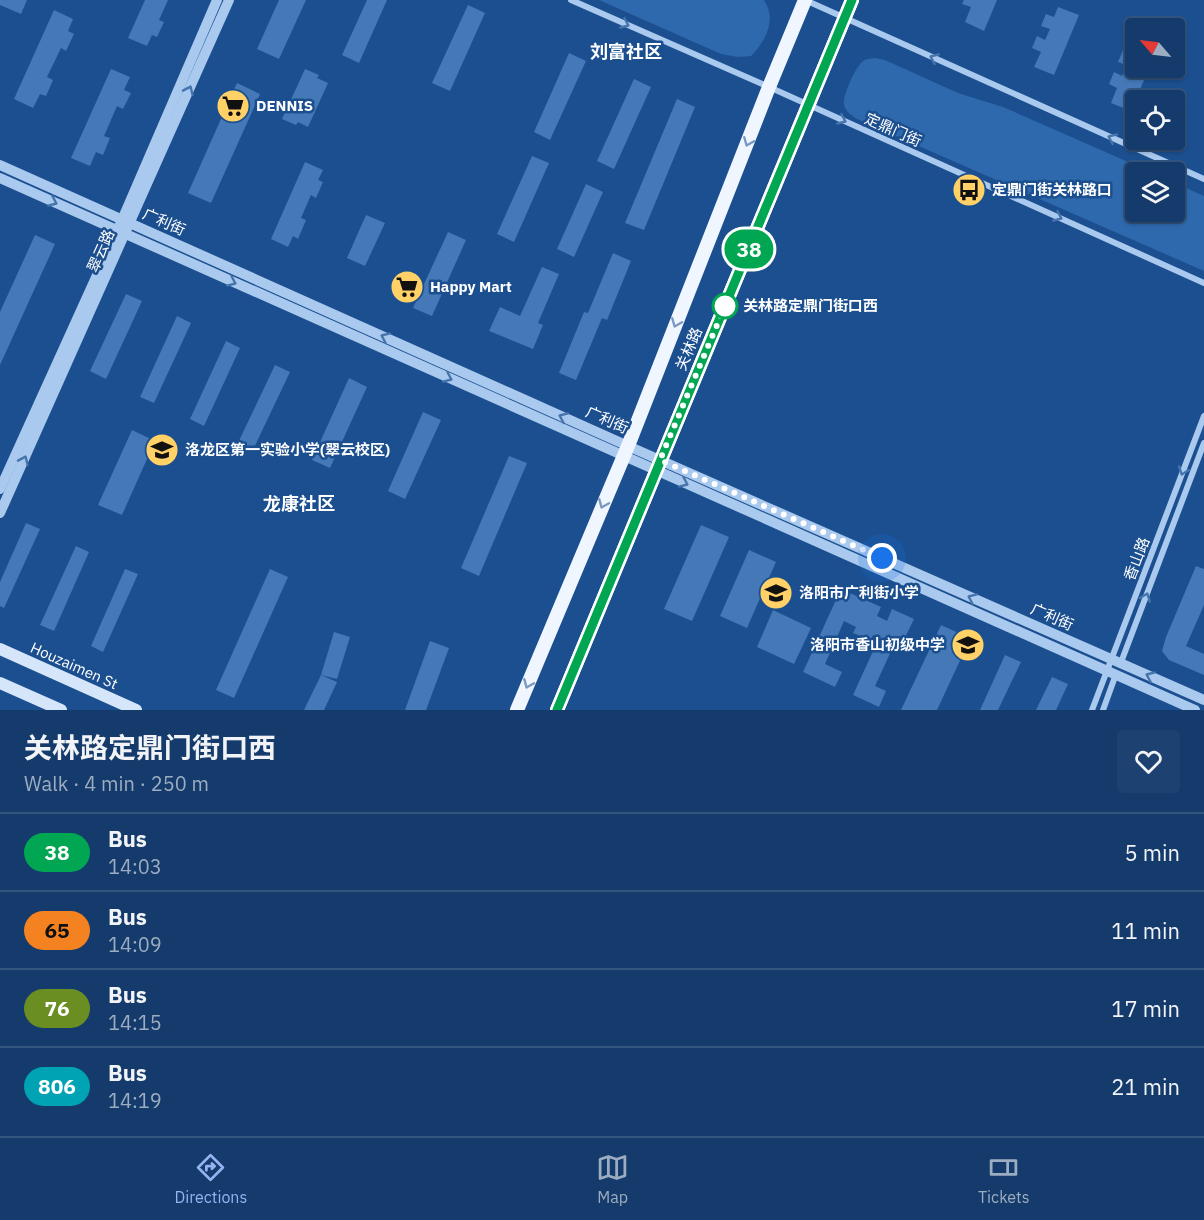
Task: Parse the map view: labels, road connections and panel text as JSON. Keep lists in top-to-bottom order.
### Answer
{
  "streets": {
    "main road": ["关林路", "Houzaimen St"],
    "street": [
      "定鼎门街",
      "广利街",
      "翠云路",
      "香山路"
    ]
  },
  "crossings": [
    ["定鼎门街", "关林路"],
    ["广利街", "翠云路"],
    ["广利街", "关林路"],
    ["广利街", "香山路"]
  ],
  "one_way": ["定鼎门街"],
  "districts": ["刘富社区", "龙康社区"],
  "places": {
    "supermarket": ["DENNIS", "Happy Mart"],
    "bus stop": ["定鼎门街关林路口"],
    "other": ["关林路定鼎门街口西"],
    "school or university": ["洛龙区第一实验小学(翠云校区)", "洛阳市广利街小学", "洛阳市香山初级中学"]
  },
  "lines": ["bus line 38"],
  "north": "top left",
  "page": {
    "on_map": "38",
    "heading": ["关林路定鼎门街口西", "Walk · 4 min · 250 m"],
    "list": [
      {
        "mark": "38",
        "name": "Bus",
        "note": "14:03",
        "value": "5 min"
      },
      {
        "mark": "65",
        "name": "Bus",
        "note": "14:09",
        "value": "11 min"
      },
      {
        "mark": "76",
        "name": "Bus",
        "note": "14:15",
        "value": "17 min"
      },
      {
        "mark": "806",
        "name": "Bus",
        "note": "14:19",
        "value": "21 min"
      }
    ],
    "tabs": ["Directions", "Map", "Tickets"]
  }
}
